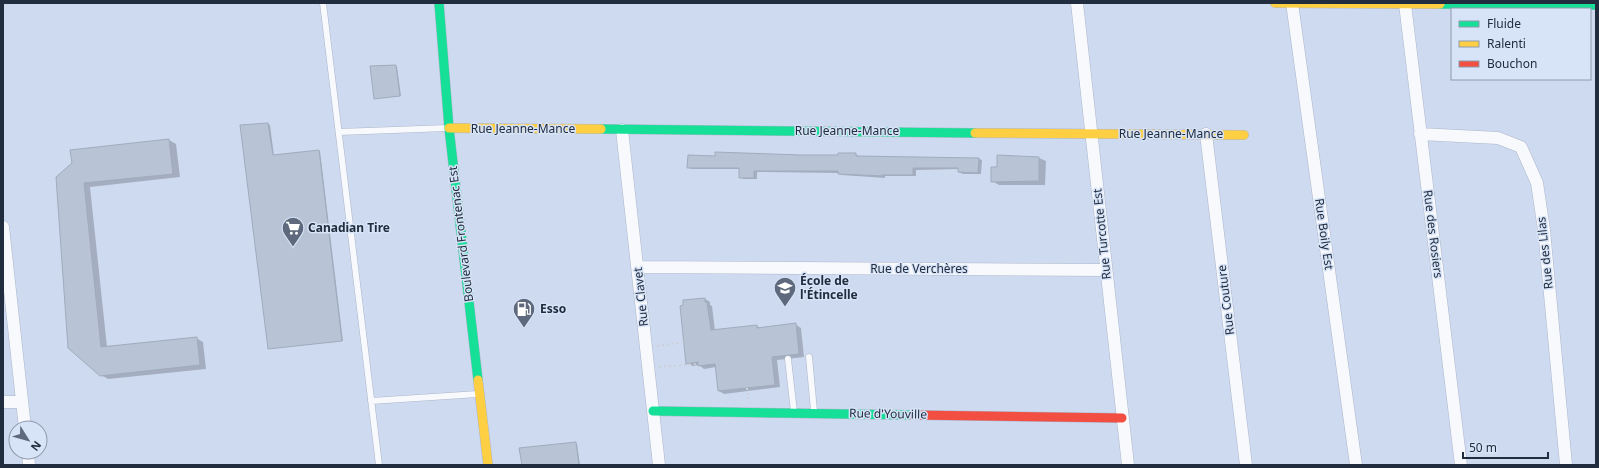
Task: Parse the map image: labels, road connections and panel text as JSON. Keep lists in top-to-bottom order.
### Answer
{
  "streets": {
    "street": [
      "Rue Jeanne-Mance",
      "Boulevard Frontenac Est",
      "Rue Turcotte Est",
      "Rue Boily Est",
      "Rue des Rosiers",
      "Rue des Lilas",
      "Rue de Verchères",
      "Rue Clavet",
      "Rue Couture",
      "Rue d'Youville"
    ]
  },
  "crossings": [
    ["Rue Jeanne-Mance", "Boulevard Frontenac Est"],
    ["Rue Jeanne-Mance", "Rue Turcotte Est"],
    ["Rue Jeanne-Mance", "Rue Clavet"],
    ["Rue Jeanne-Mance", "Rue Couture"],
    ["Rue Turcotte Est", "Rue de Verchères"],
    ["Rue Turcotte Est", "Rue d'Youville"],
    ["Rue des Rosiers", "Rue des Lilas"],
    ["Rue de Verchères", "Rue Clavet"],
    ["Rue Clavet", "Rue d'Youville"]
  ],
  "places": {
    "supermarket": ["Canadian Tire"],
    "school or university": ["École de l'Étincelle"],
    "fuel station": ["Esso"]
  },
  "legend": ["Fluide", "Ralenti", "Bouchon"],
  "scale_bar": "50 m",
  "north": "bottom right"
}
